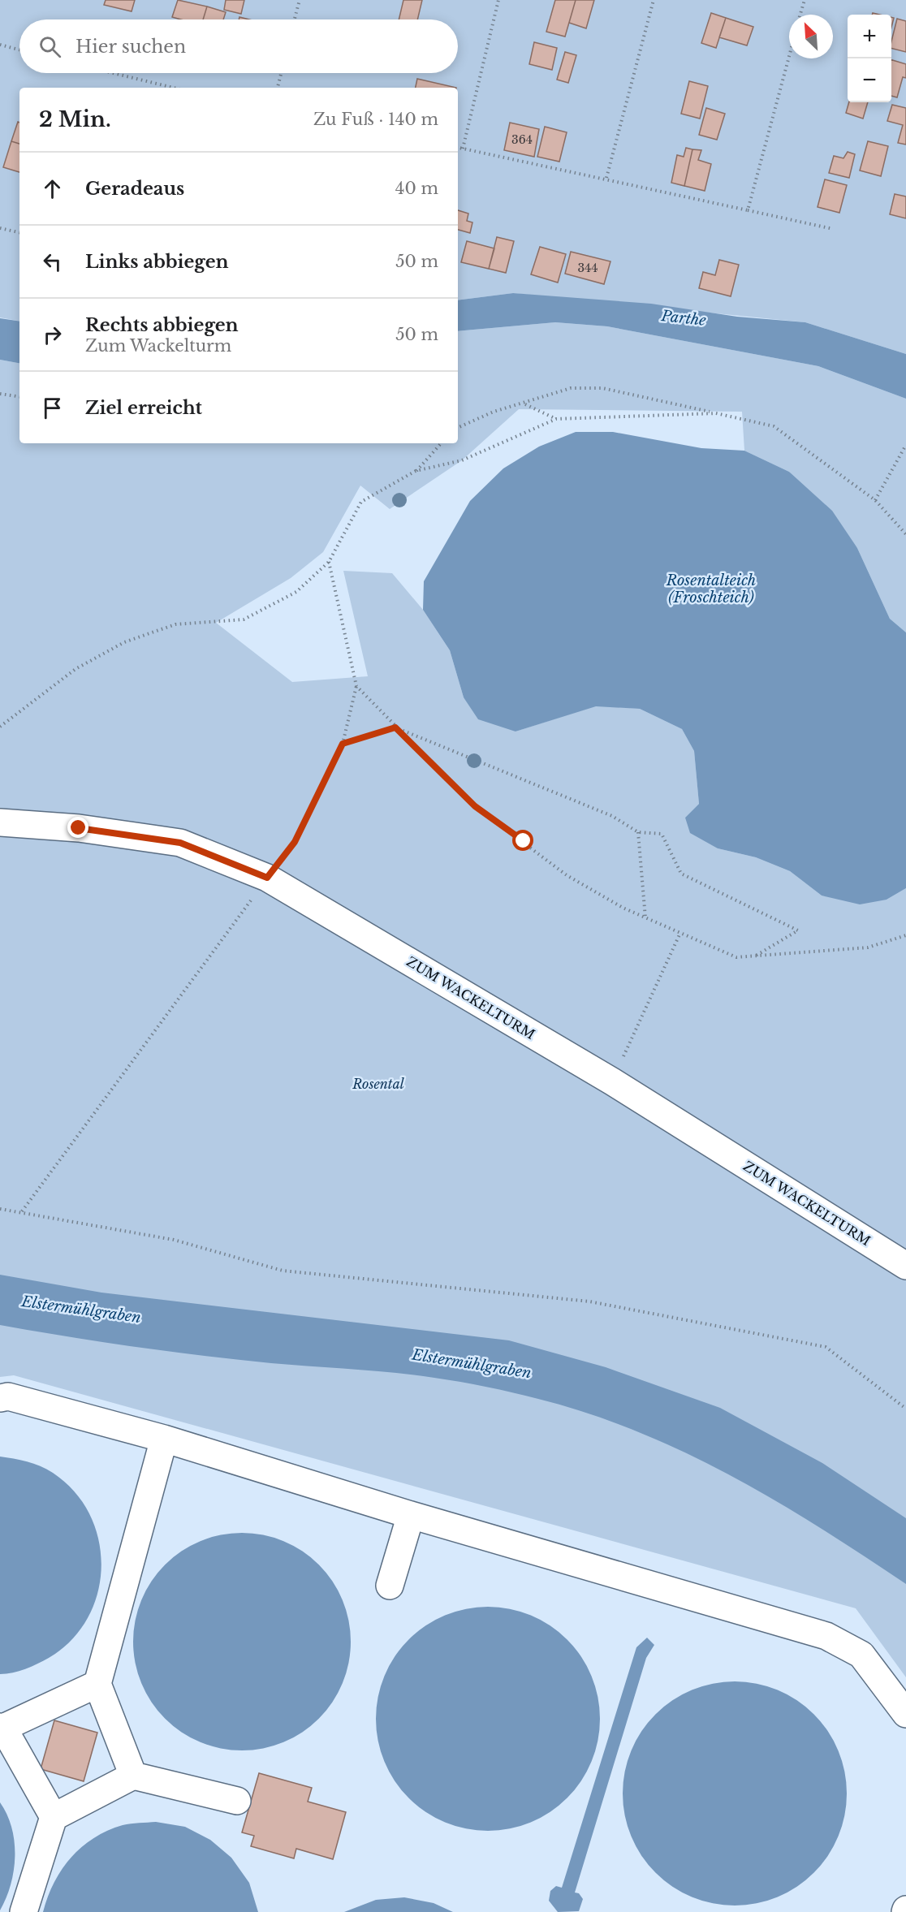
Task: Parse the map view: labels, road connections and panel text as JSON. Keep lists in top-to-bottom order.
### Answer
{
  "streets": {
    "lane": ["ZUM WACKELTURM"]
  },
  "water": ["Parthe", "Rosentalteich (Froschteich)", "Elstermühlgraben"],
  "parks": ["Rosental"],
  "house_numbers": ["364", "344"],
  "north": "top left",
  "page": {
    "map_buttons": ["+", "−"],
    "search": "Hier suchen",
    "heading": ["2 Min.", "Zu Fuß · 140 m"],
    "list": [
      ["Geradeaus", "40 m"],
      ["Links abbiegen", "50 m"],
      ["Rechts abbiegen", "Zum Wackelturm", "50 m"],
      "Ziel erreicht"
    ]
  }
}
